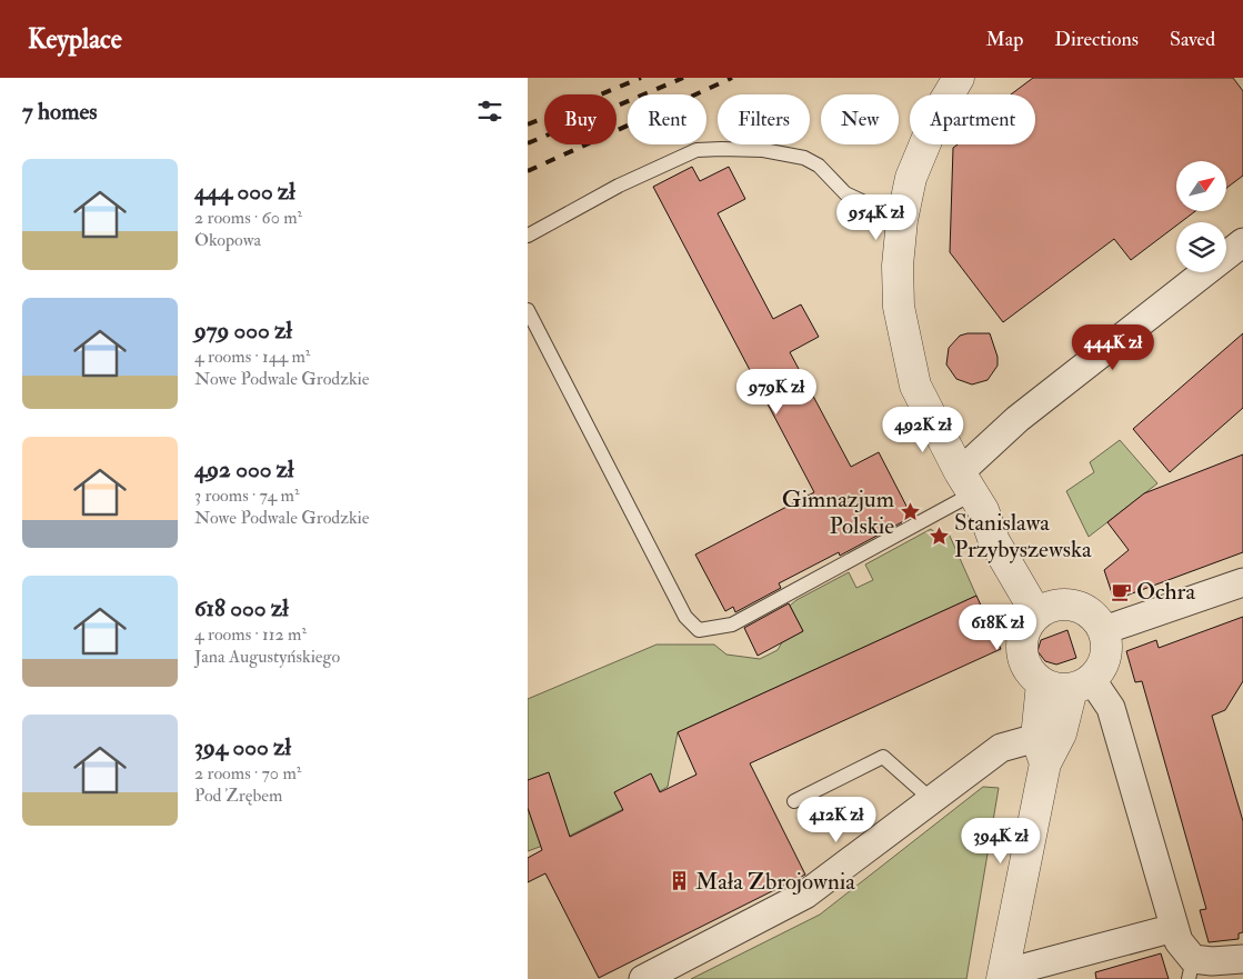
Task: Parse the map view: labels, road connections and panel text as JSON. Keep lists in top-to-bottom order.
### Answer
{
  "places": {
    "place": ["Gimnazjum Polskie", "Stanislawa Przybyszewska"],
    "cafe": ["Ochra"],
    "building": ["Mała Zbrojownia"]
  },
  "north": "top right",
  "page": {
    "header": "Keyplace",
    "nav": ["Map", "Directions", "Saved"],
    "heading": "7 homes",
    "chip": [
      "Buy",
      "Rent",
      "Filters",
      "New",
      "Apartment"
    ],
    "list": [
      {
        "name": "444 000 zł",
        "note": "2 rooms · 60 m² · Okopowa"
      },
      {
        "name": "979 000 zł",
        "note": "4 rooms · 144 m² · Nowe Podwale Grodzkie"
      },
      {
        "name": "492 000 zł",
        "note": "3 rooms · 74 m² · Nowe Podwale Grodzkie"
      },
      {
        "name": "618 000 zł",
        "note": "4 rooms · 112 m² · Jana Augustyńskiego"
      },
      {
        "name": "394 000 zł",
        "note": "2 rooms · 70 m² · Pod Zrębem"
      }
    ],
    "price": [
      "954K zł",
      "444K zł",
      "979K zł",
      "492K zł",
      "618K zł",
      "412K zł",
      "394K zł"
    ]
  }
}
